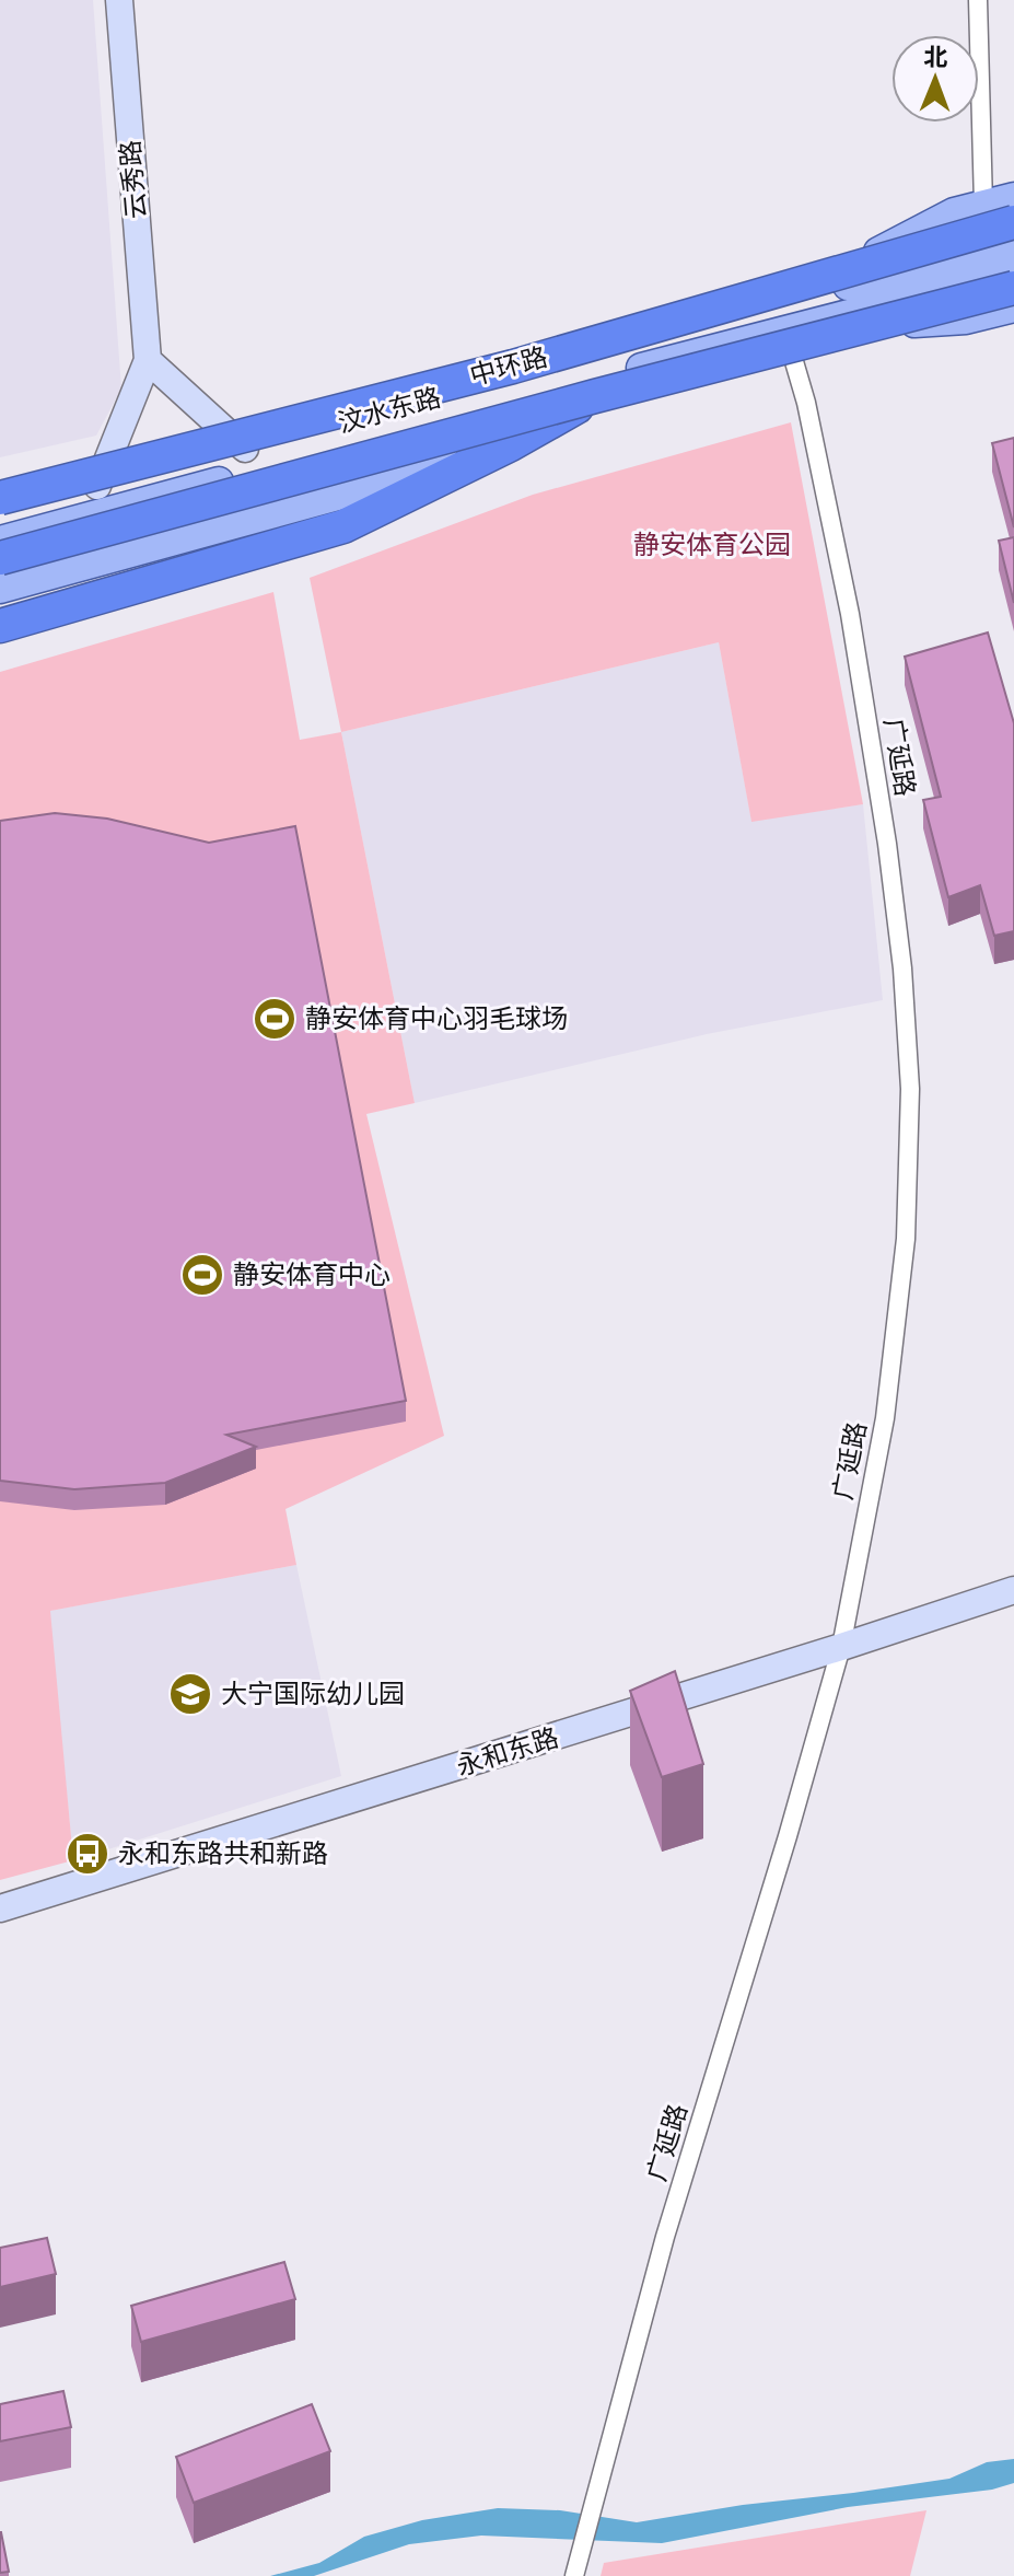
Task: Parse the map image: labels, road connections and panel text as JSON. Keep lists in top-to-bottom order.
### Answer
{
  "streets": {
    "highway": ["中环路"],
    "main road": ["汶水东路"],
    "street": ["云秀路", "广延路", "永和东路"]
  },
  "crossings": [
    ["汶水东路", "广延路"],
    ["广延路", "永和东路"]
  ],
  "parks": ["静安体育公园"],
  "places": {
    "sports": ["静安体育中心羽毛球场", "静安体育中心"],
    "school or university": ["大宁国际幼儿园"],
    "bus stop": ["永和东路共和新路"]
  },
  "north": "top"
}
